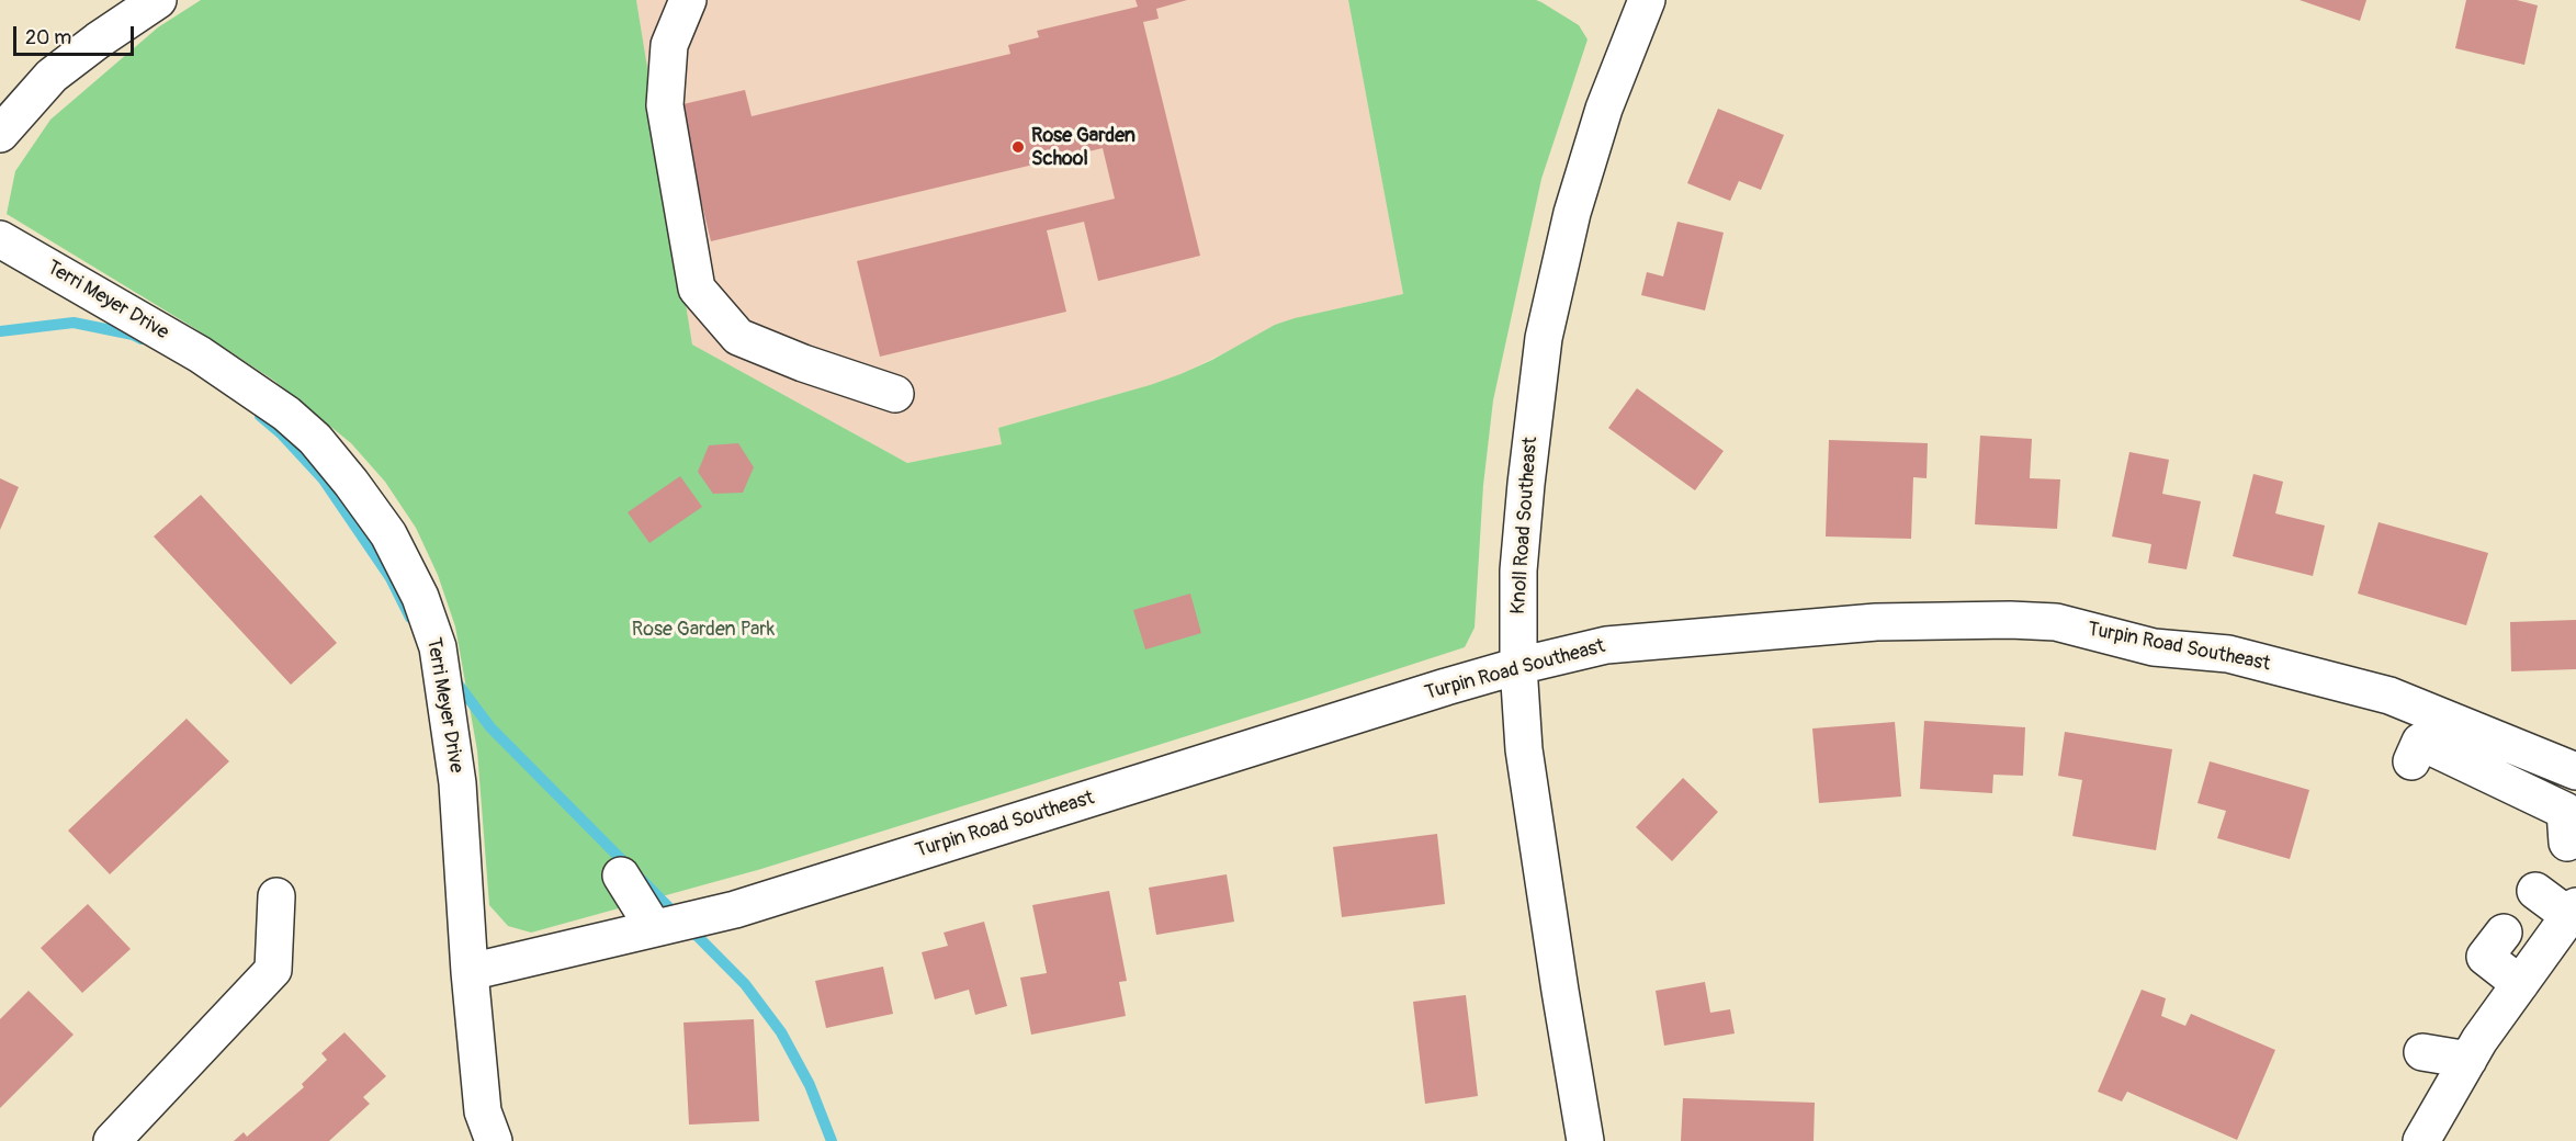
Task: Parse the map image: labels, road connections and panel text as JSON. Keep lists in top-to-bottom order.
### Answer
{
  "streets": {
    "street": ["Terri Meyer Drive", "Knoll Road Southeast", "Turpin Road Southeast"]
  },
  "crossings": [
    ["Terri Meyer Drive", "Turpin Road Southeast"],
    ["Knoll Road Southeast", "Turpin Road Southeast"]
  ],
  "parks": ["Rose Garden Park"],
  "places": ["Rose Garden School"],
  "scale_bar": "20 m"
}
